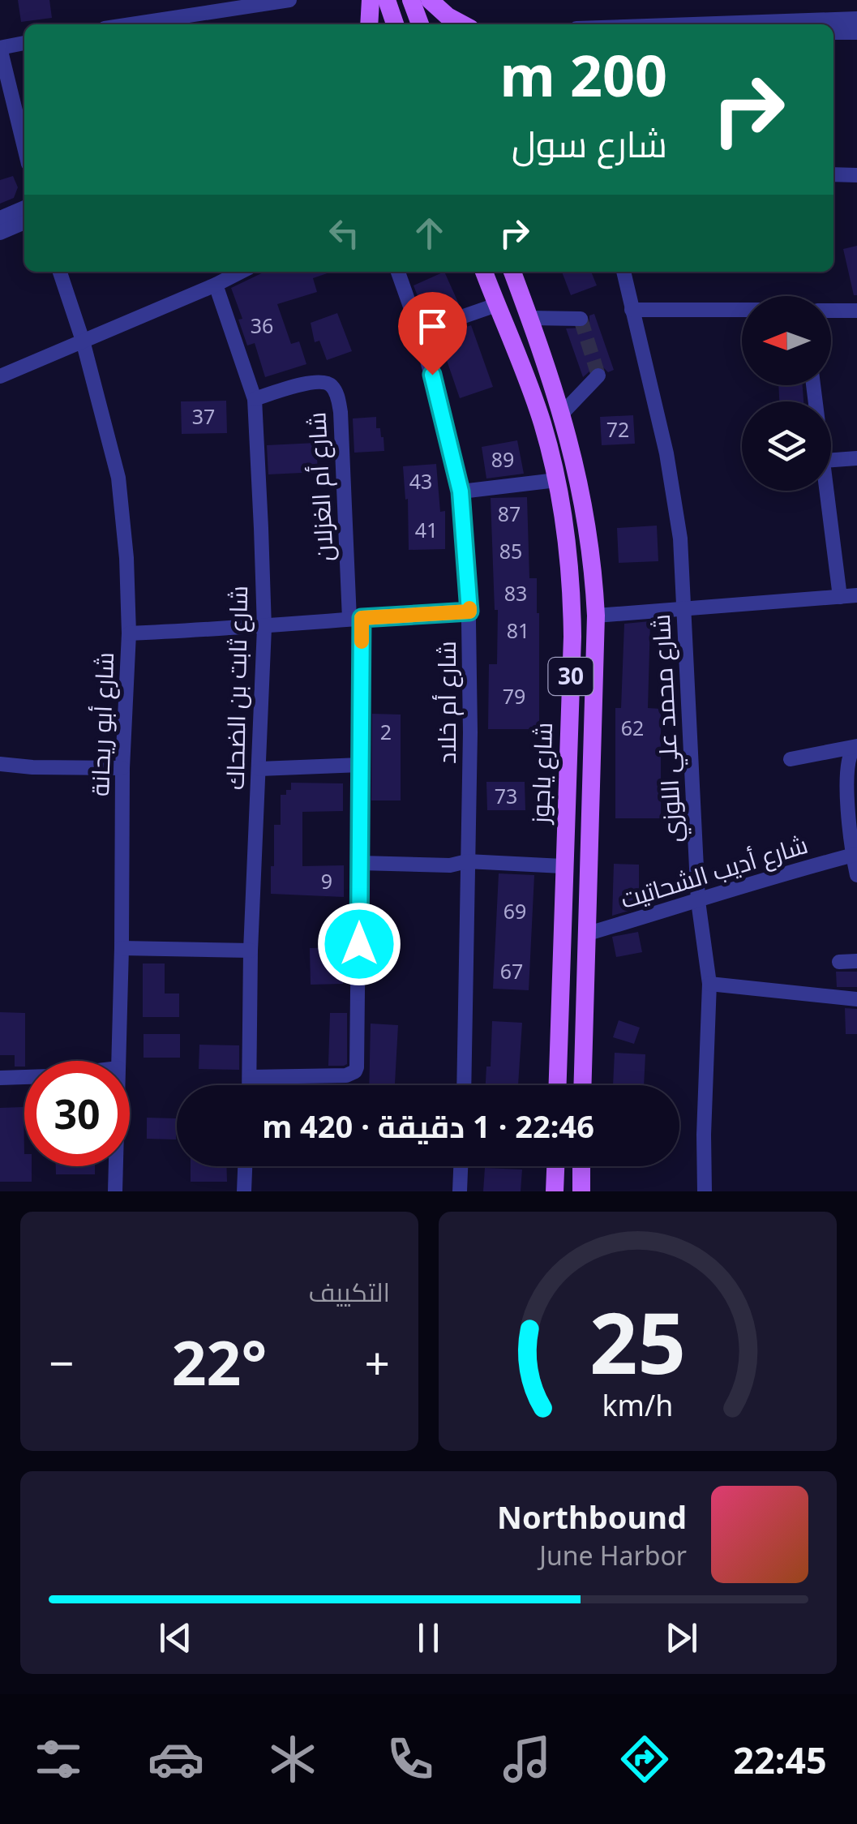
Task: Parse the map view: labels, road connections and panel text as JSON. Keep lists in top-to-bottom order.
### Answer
{
  "streets": {
    "main road": ["30", "شارع ياجوز"],
    "street": [
      "شارع أم الغزلان",
      "شارع ثابت بن الضحاك",
      "شارع أم خلاد",
      "شارع أبو ريحانة",
      "شارع محمد علي اللوزي",
      "شارع أديب الشحاتيت"
    ]
  },
  "crossings": [
    ["شارع أم الغزلان", "شارع ثابت بن الضحاك"],
    ["شارع محمد علي اللوزي", "شارع أديب الشحاتيت"],
    ["شارع ياجوز", "شارع أديب الشحاتيت"]
  ],
  "house_numbers": [
    "36",
    "37",
    "72",
    "89",
    "43",
    "87",
    "41",
    "85",
    "83",
    "81",
    "79",
    "62",
    "2",
    "73",
    "9",
    "69",
    "67"
  ],
  "north": "left",
  "page": {
    "turn": ["200 m", "شارع سول"],
    "limit": "30",
    "trip": "22:46 · 1 دقيقة · 420 m",
    "tile": "التكييف",
    "heat": ["−", "22°", "+"],
    "song": ["Northbound", "June Harbor"],
    "tabs": "22:45",
    "gauge": ["25", "km/h"]
  }
}
